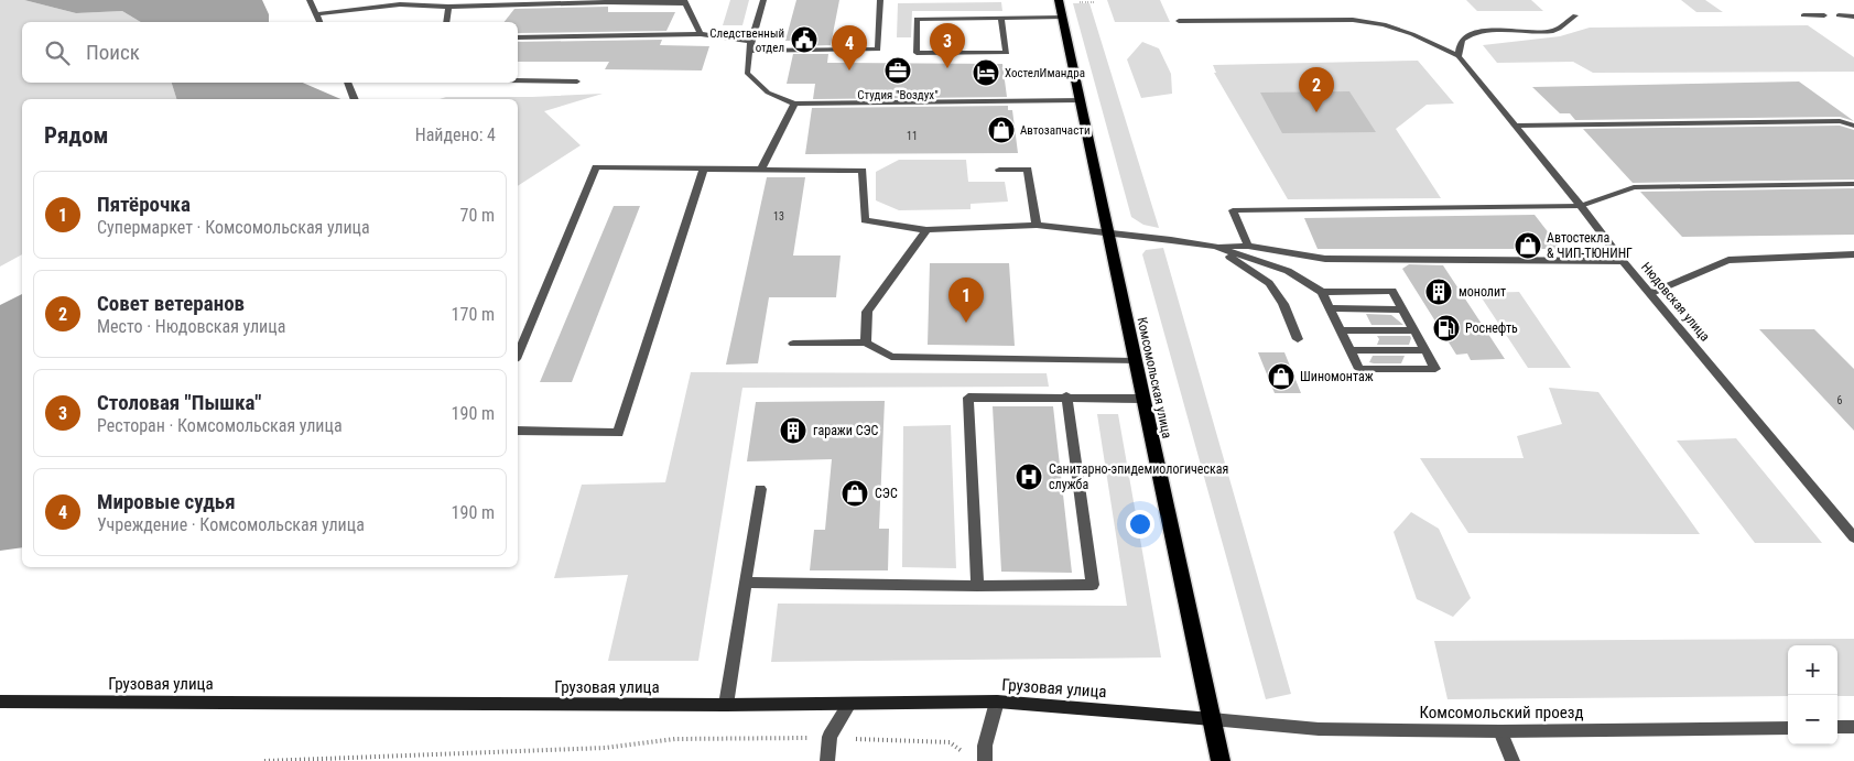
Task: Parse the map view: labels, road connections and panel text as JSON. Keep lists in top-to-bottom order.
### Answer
{
  "streets": {
    "main road": ["Комсомольская улица", "Грузовая улица"],
    "street": ["Нюдовская улица", "Комсомольский проезд"]
  },
  "crossings": [
    ["Комсомольская улица", "Грузовая улица"],
    ["Комсомольская улица", "Комсомольский проезд"],
    ["Грузовая улица", "Комсомольский проезд"]
  ],
  "places": {
    "public building": ["Следственный отдел"],
    "office": ["Студия \"Воздух\""],
    "hotel": ["ХостелИмандра"],
    "shop": [
      "Автозапчасти",
      "Автостекла & ЧИП-ТЮНИНГ",
      "Шиномонтаж",
      "СЭС"
    ],
    "building": ["монолит", "гаражи СЭС"],
    "fuel station": ["Роснефть"],
    "hospital": ["Санитарно-эпидемиологическая служба"]
  },
  "house_numbers": ["11", "13", "6"],
  "page": {
    "search": "Поиск",
    "pins": [
      "3",
      "4",
      "2",
      "1"
    ],
    "heading": ["Рядом", "Найдено: 4"],
    "list": [
      {
        "mark": "1",
        "name": "Пятёрочка",
        "note": "Супермаркет · Комсомольская улица",
        "value": "70 m"
      },
      {
        "mark": "2",
        "name": "Совет ветеранов",
        "note": "Место · Нюдовская улица",
        "value": "170 m"
      },
      {
        "mark": "3",
        "name": "Столовая \"Пышка\"",
        "note": "Ресторан · Комсомольская улица",
        "value": "190 m"
      },
      {
        "mark": "4",
        "name": "Мировые судья",
        "note": "Учреждение · Комсомольская улица",
        "value": "190 m"
      }
    ],
    "map_buttons": ["+", "−"]
  }
}
